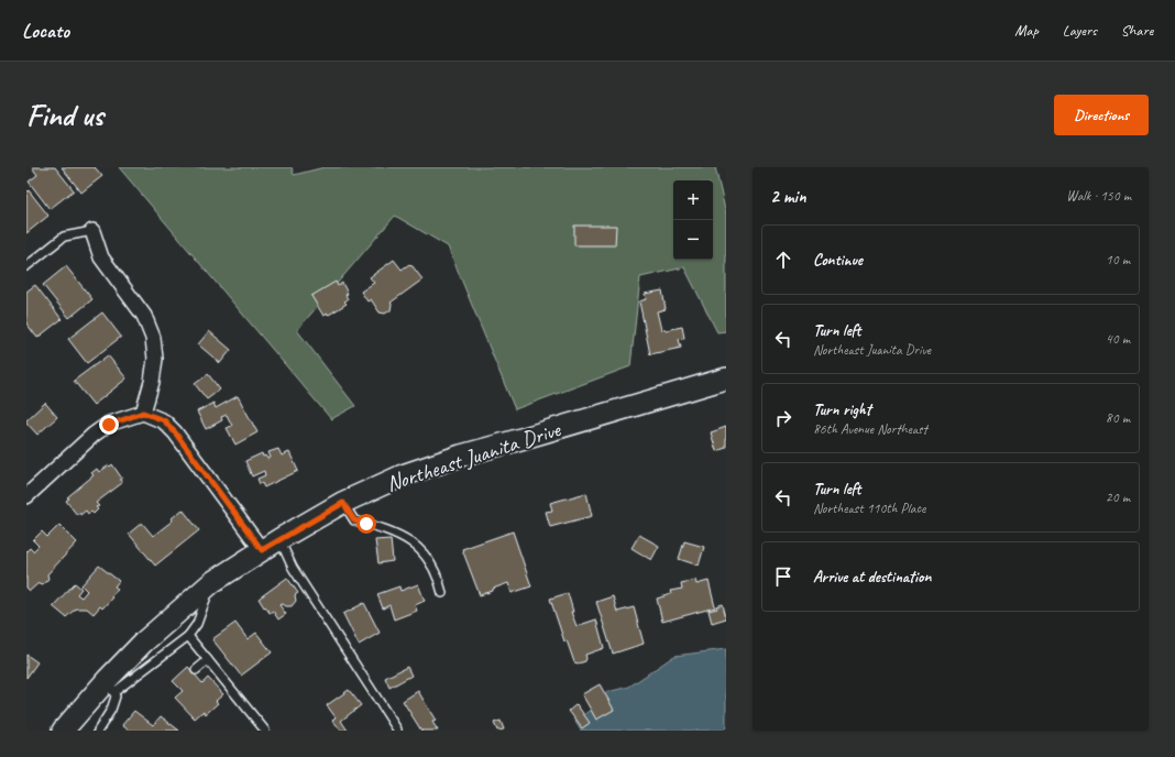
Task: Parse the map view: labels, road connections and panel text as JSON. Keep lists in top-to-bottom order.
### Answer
{
  "streets": {
    "main road": ["Northeast Juanita Drive"]
  },
  "page": {
    "header": "Locato",
    "nav": ["Map", "Layers", "Share"],
    "buttons": "Directions",
    "title": "Find us",
    "heading": ["2 min", "Walk · 150 m"],
    "map_buttons": ["+", "−"],
    "list": [
      ["Continue", "10 m"],
      ["Turn left", "Northeast Juanita Drive", "40 m"],
      ["Turn right", "86th Avenue Northeast", "80 m"],
      ["Turn left", "Northeast 110th Place", "20 m"],
      "Arrive at destination"
    ]
  }
}
